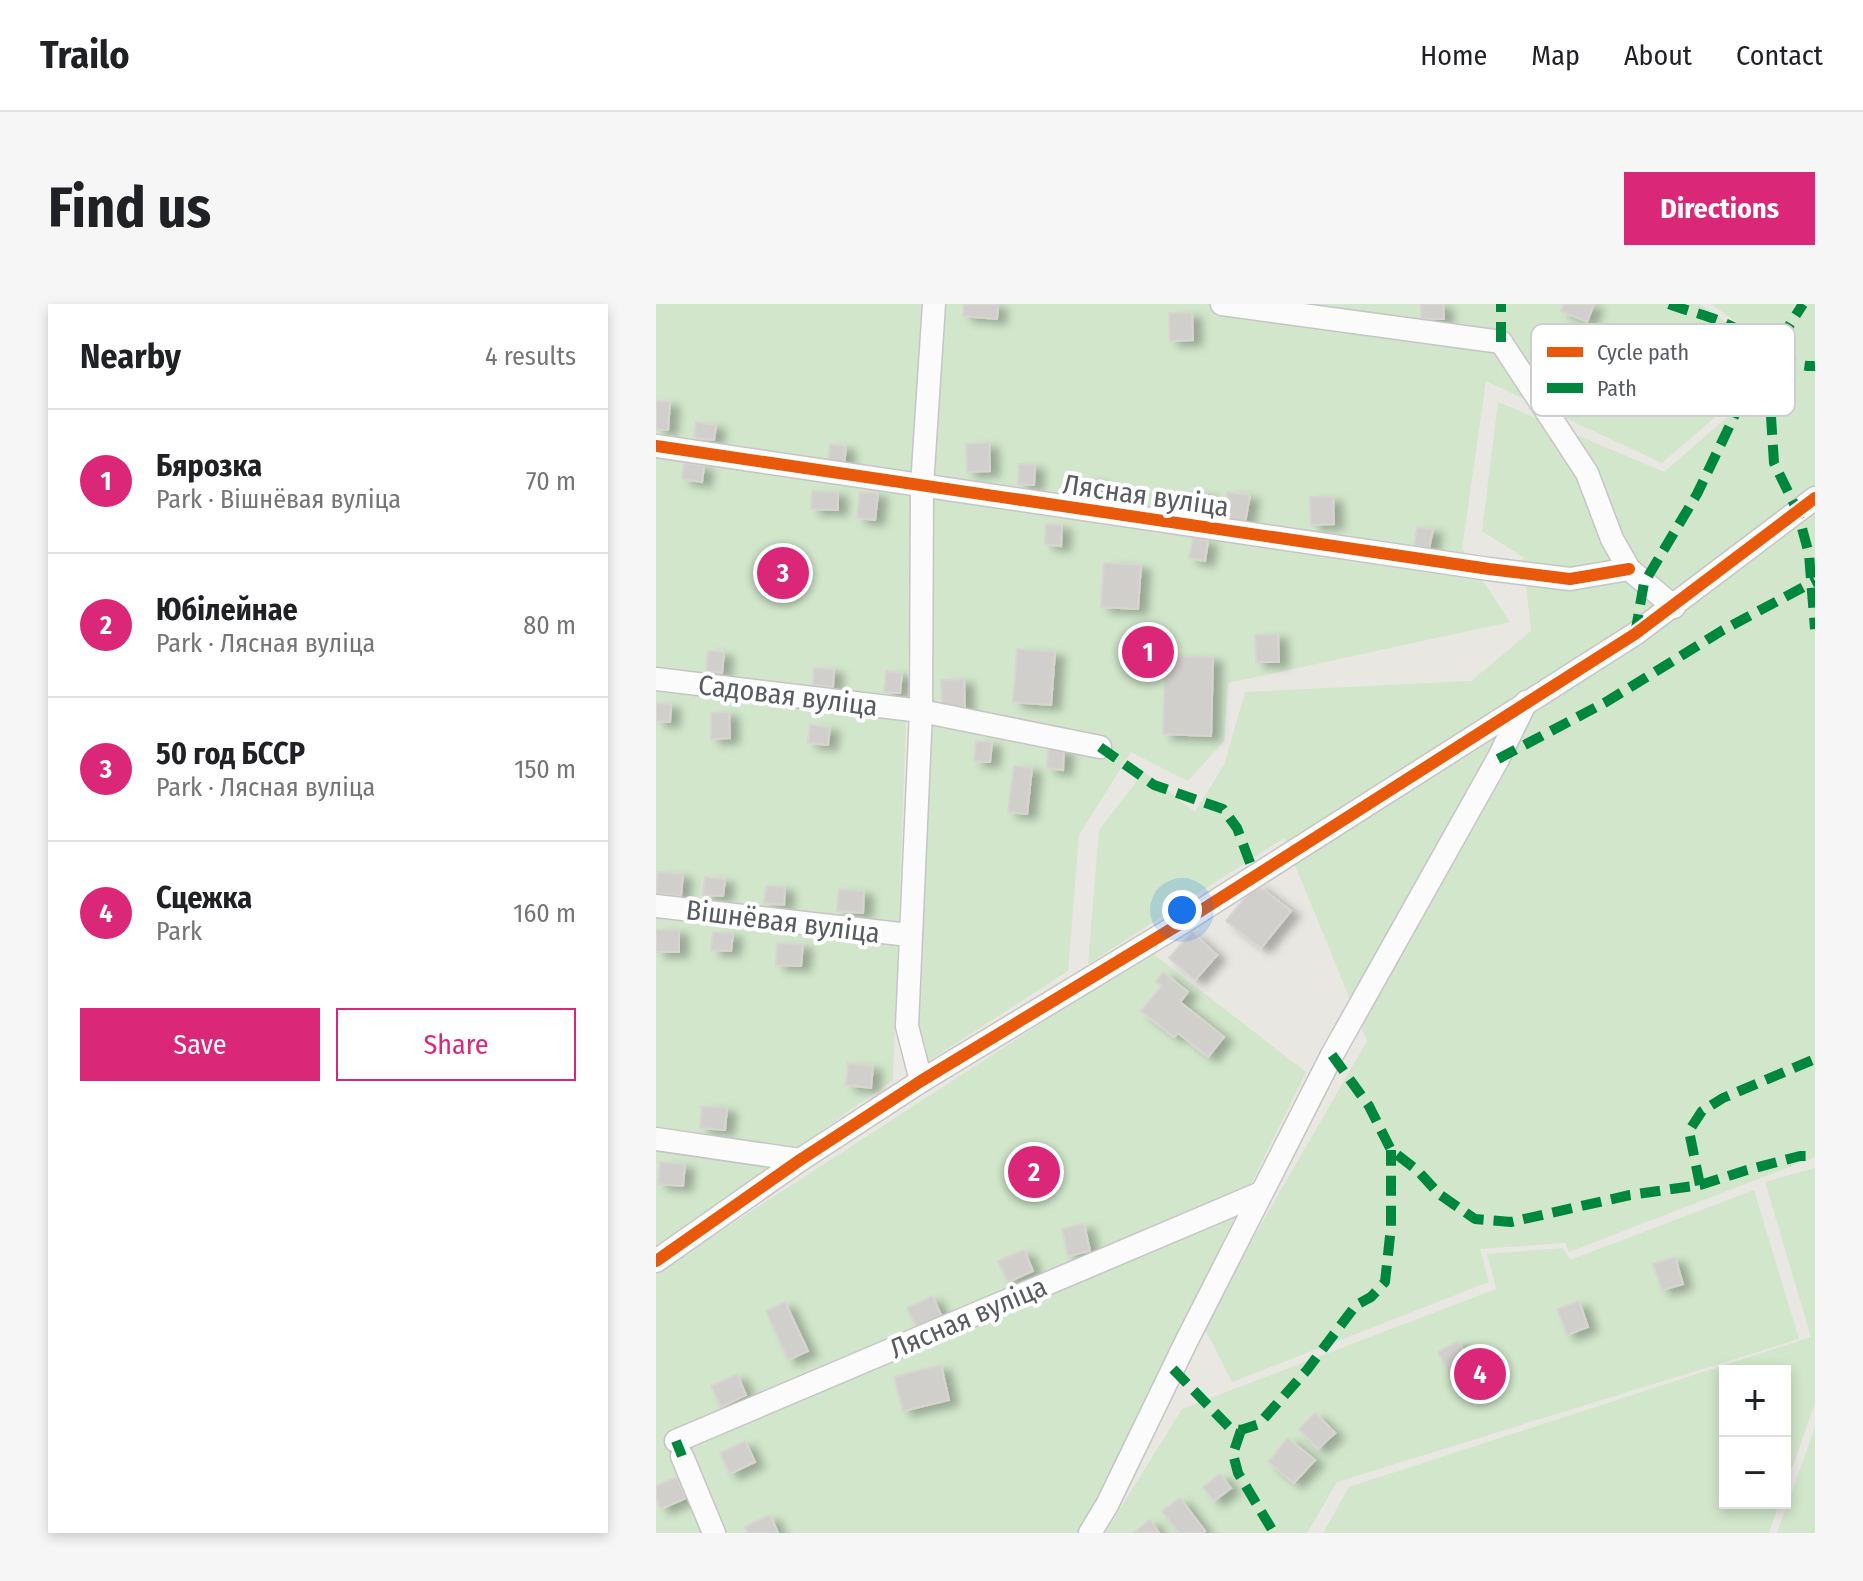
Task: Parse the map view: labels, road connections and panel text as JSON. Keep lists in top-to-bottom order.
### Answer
{
  "streets": {
    "street": ["Лясная вуліца", "Садовая вуліца", "Вішнёвая вуліца"]
  },
  "legend": ["Cycle path", "Path"],
  "page": {
    "header": "Trailo",
    "nav": [
      "Home",
      "Map",
      "About",
      "Contact"
    ],
    "buttons": [
      "Directions",
      ["Save", "Share"]
    ],
    "title": "Find us",
    "heading": ["Nearby", "4 results"],
    "list": [
      {
        "mark": "1",
        "name": "Бярозка",
        "note": "Park · Вішнёвая вуліца",
        "value": "70 m"
      },
      {
        "mark": "2",
        "name": "Юбілейнае",
        "note": "Park · Лясная вуліца",
        "value": "80 m"
      },
      {
        "mark": "3",
        "name": "50 год БССР",
        "note": "Park · Лясная вуліца",
        "value": "150 m"
      },
      {
        "mark": "4",
        "name": "Сцежка",
        "note": "Park",
        "value": "160 m"
      }
    ],
    "pins": [
      "3",
      "1",
      "2",
      "4"
    ],
    "map_buttons": ["+", "−"]
  }
}
